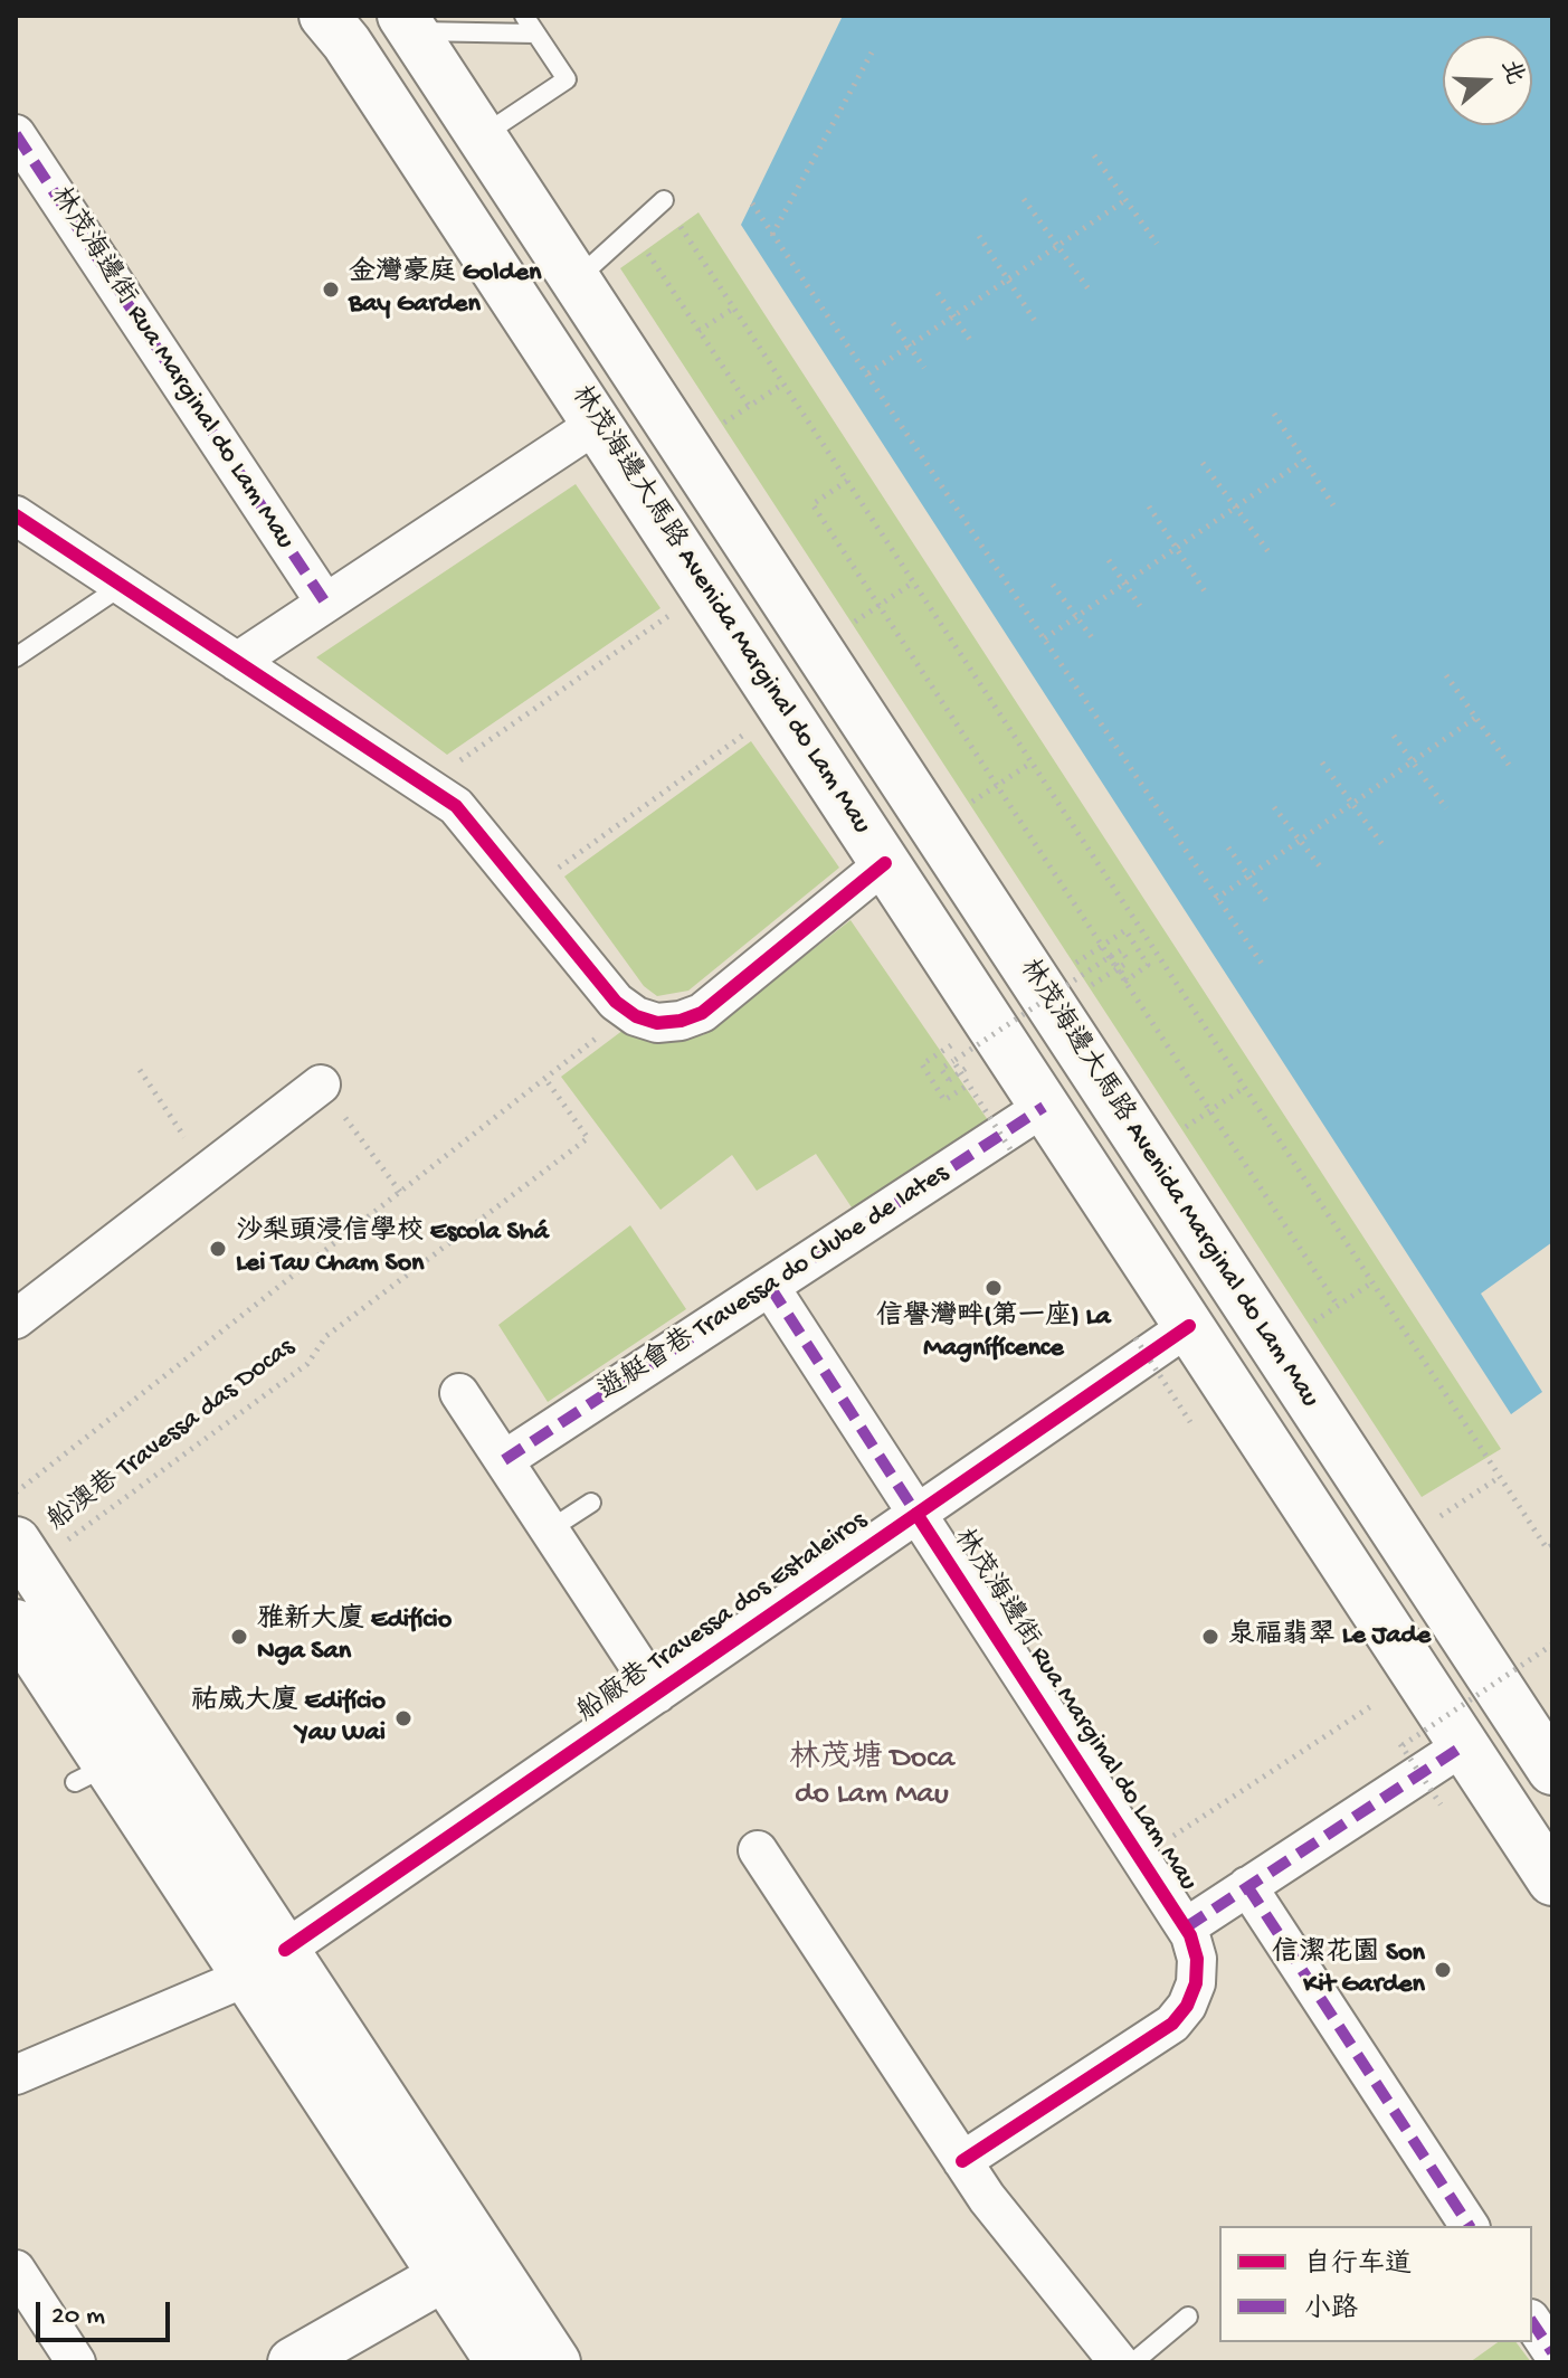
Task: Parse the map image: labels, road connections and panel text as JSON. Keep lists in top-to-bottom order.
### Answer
{
  "streets": {
    "main road": ["林茂海邊大馬路 Avenida Marginal do Lam Mau"],
    "street": ["林茂海邊街 Rua Marginal do Lam Mau", "遊艇會巷 Travessa do Clube de Iates", "船廠巷 Travessa dos Estaleiros"],
    "path": ["船澳巷 Travessa das Docas"]
  },
  "crossings": [
    ["林茂海邊街 Rua Marginal do Lam Mau", "遊艇會巷 Travessa do Clube de Iates"],
    ["林茂海邊街 Rua Marginal do Lam Mau", "船廠巷 Travessa dos Estaleiros"],
    ["林茂海邊大馬路 Avenida Marginal do Lam Mau", "遊艇會巷 Travessa do Clube de Iates"],
    ["林茂海邊大馬路 Avenida Marginal do Lam Mau", "船廠巷 Travessa dos Estaleiros"]
  ],
  "districts": ["林茂塘 Doca do Lam Mau"],
  "places": [
    "金灣豪庭 Golden Bay Garden",
    "沙梨頭浸信學校 Escola Shá Lei Tau Cham Son",
    "信譽灣畔(第一座) La Magnífícence",
    "雅新大廈 Edifício Nga San",
    "泉福翡翠 Le Jade",
    "祐威大廈 Edifício Yau Wai",
    "信潔花園 Son Kit Garden"
  ],
  "legend": ["自行车道", "小路"],
  "scale_bar": "20 m",
  "north": "right"
}
